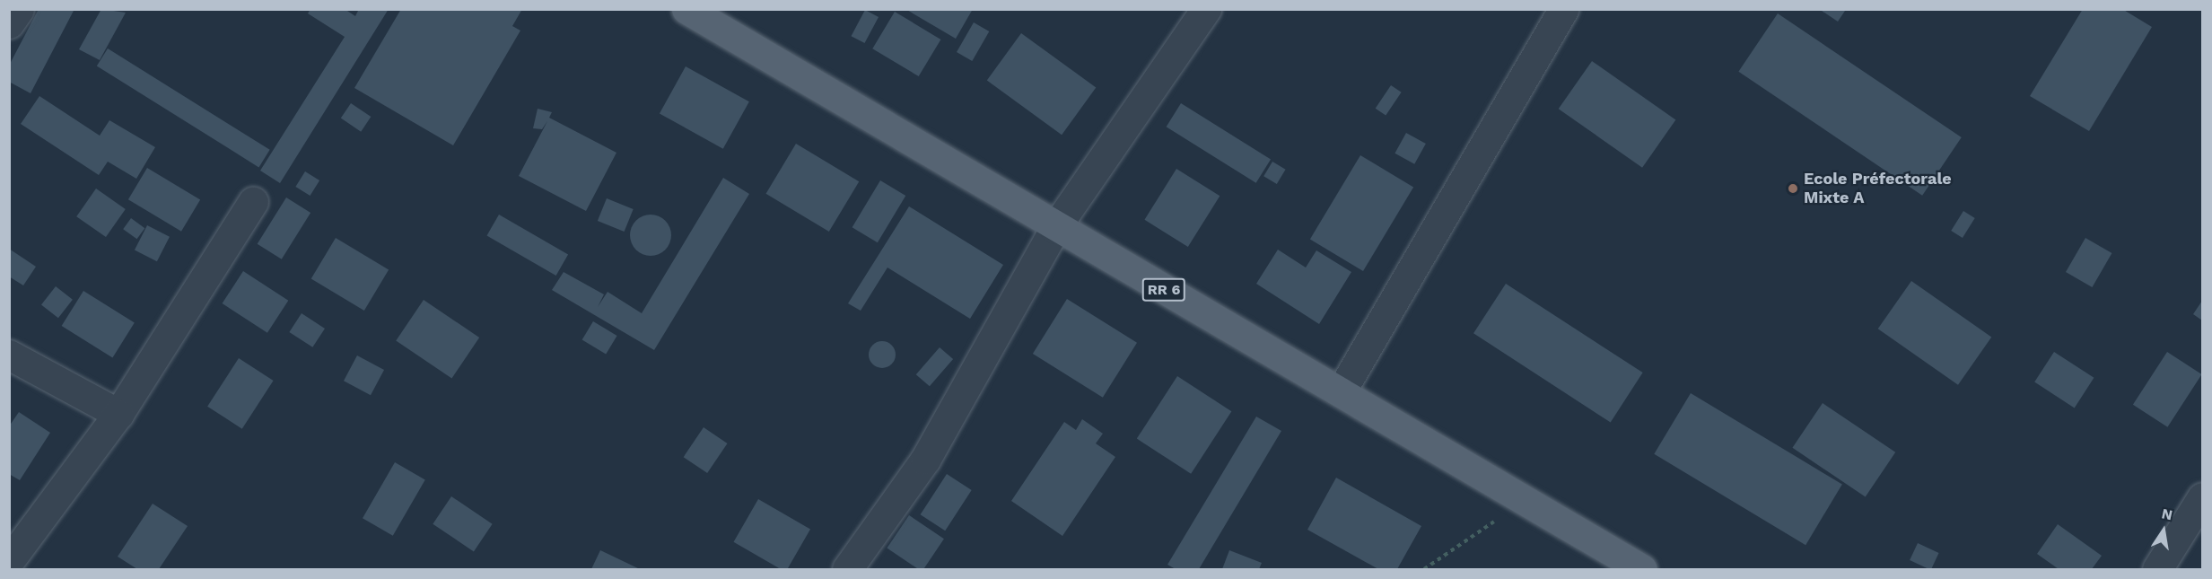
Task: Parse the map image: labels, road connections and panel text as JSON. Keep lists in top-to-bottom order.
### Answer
{
  "streets": {
    "main road": ["RR 6"]
  },
  "places": ["Ecole Préfectorale Mixte A"],
  "north": "top"
}
